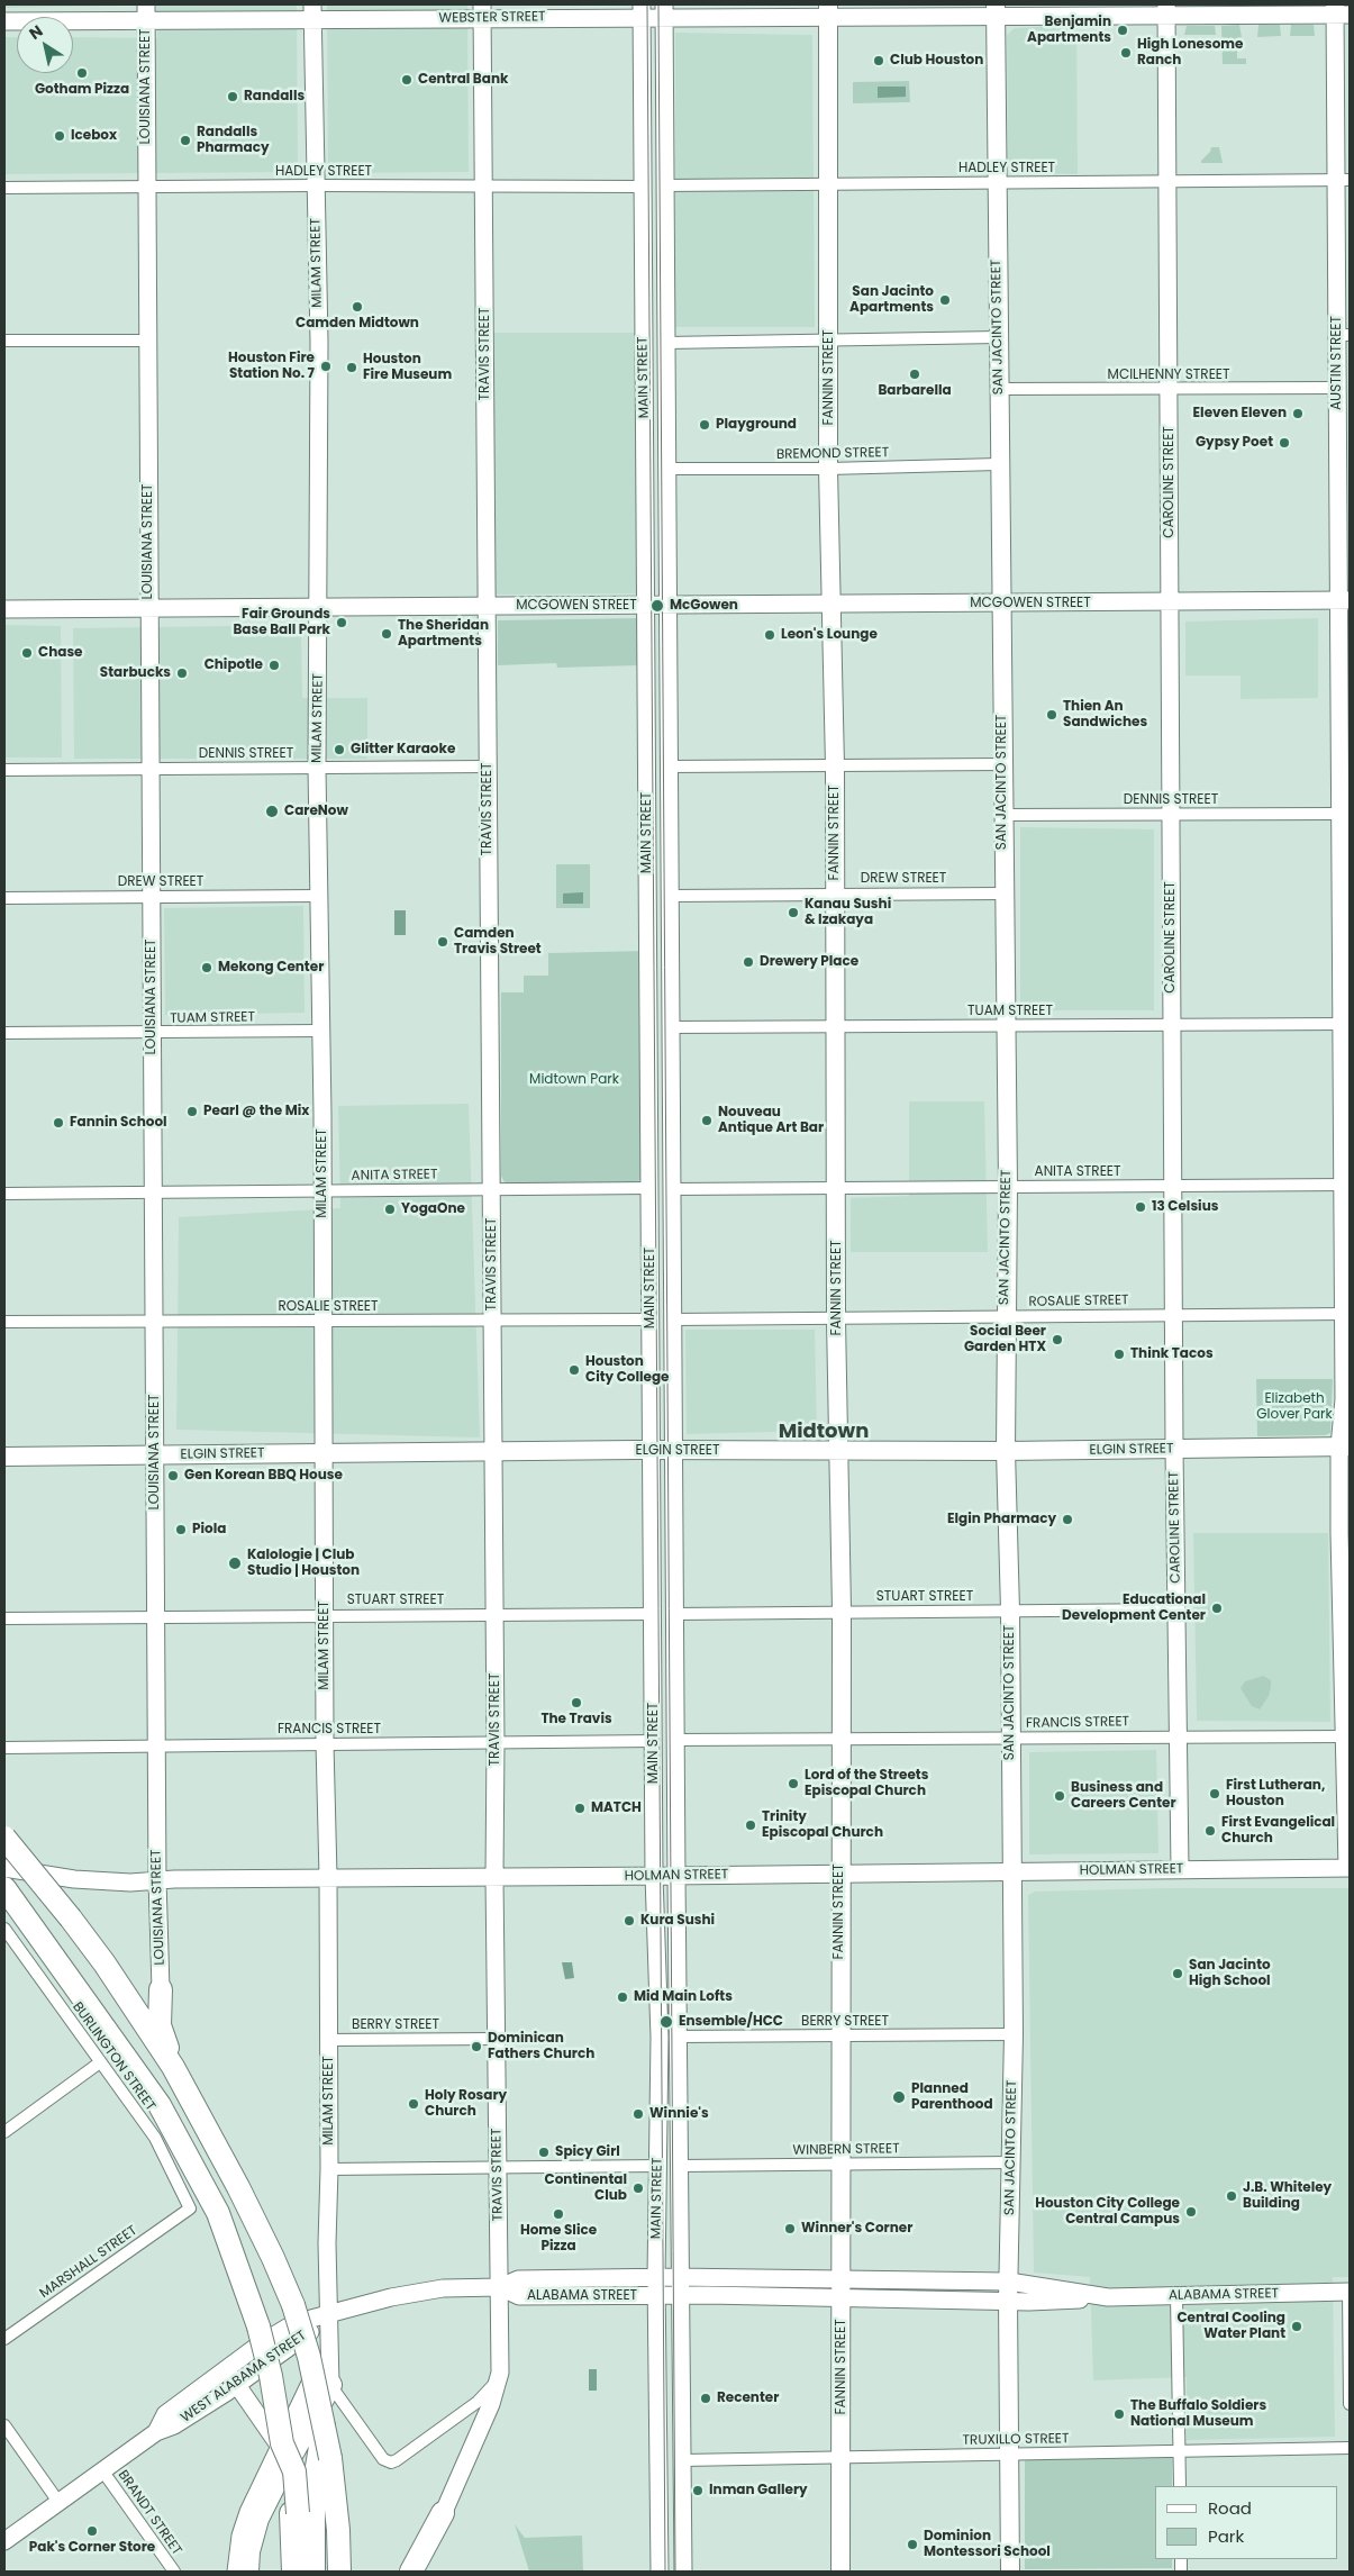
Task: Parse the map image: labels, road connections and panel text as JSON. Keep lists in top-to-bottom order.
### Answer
{
  "streets": {
    "main road": [
      "WEBSTER STREET",
      "LOUISIANA STREET",
      "MILAM STREET",
      "SAN JACINTO STREET",
      "TRAVIS STREET",
      "AUSTIN STREET",
      "MAIN STREET",
      "FANNIN STREET",
      "CAROLINE STREET",
      "MCGOWEN STREET",
      "ELGIN STREET",
      "HOLMAN STREET",
      "ALABAMA STREET",
      "WEST ALABAMA STREET"
    ],
    "street": [
      "HADLEY STREET",
      "MCILHENNY STREET",
      "BREMOND STREET",
      "DENNIS STREET",
      "DREW STREET",
      "TUAM STREET",
      "ANITA STREET",
      "ROSALIE STREET",
      "STUART STREET",
      "FRANCIS STREET",
      "BERRY STREET",
      "BURLINGTON STREET",
      "WINBERN STREET",
      "MARSHALL STREET",
      "TRUXILLO STREET",
      "BRANDT STREET"
    ]
  },
  "crossings": [
    ["WEBSTER STREET", "LOUISIANA STREET"],
    ["WEBSTER STREET", "MILAM STREET"],
    ["WEBSTER STREET", "SAN JACINTO STREET"],
    ["WEBSTER STREET", "TRAVIS STREET"],
    ["WEBSTER STREET", "AUSTIN STREET"],
    ["WEBSTER STREET", "MAIN STREET"],
    ["WEBSTER STREET", "FANNIN STREET"],
    ["WEBSTER STREET", "CAROLINE STREET"],
    ["LOUISIANA STREET", "HADLEY STREET"],
    ["LOUISIANA STREET", "MCGOWEN STREET"],
    ["LOUISIANA STREET", "DENNIS STREET"],
    ["LOUISIANA STREET", "DREW STREET"],
    ["LOUISIANA STREET", "TUAM STREET"],
    ["LOUISIANA STREET", "ANITA STREET"],
    ["LOUISIANA STREET", "ROSALIE STREET"],
    ["LOUISIANA STREET", "ELGIN STREET"],
    ["LOUISIANA STREET", "STUART STREET"],
    ["LOUISIANA STREET", "FRANCIS STREET"],
    ["LOUISIANA STREET", "HOLMAN STREET"],
    ["HADLEY STREET", "MILAM STREET"],
    ["HADLEY STREET", "SAN JACINTO STREET"],
    ["HADLEY STREET", "TRAVIS STREET"],
    ["HADLEY STREET", "AUSTIN STREET"],
    ["HADLEY STREET", "MAIN STREET"],
    ["HADLEY STREET", "FANNIN STREET"],
    ["HADLEY STREET", "CAROLINE STREET"],
    ["MILAM STREET", "MCGOWEN STREET"],
    ["MILAM STREET", "DENNIS STREET"],
    ["MILAM STREET", "DREW STREET"],
    ["MILAM STREET", "TUAM STREET"],
    ["MILAM STREET", "ANITA STREET"],
    ["MILAM STREET", "ROSALIE STREET"],
    ["MILAM STREET", "ELGIN STREET"],
    ["MILAM STREET", "STUART STREET"],
    ["MILAM STREET", "FRANCIS STREET"],
    ["MILAM STREET", "HOLMAN STREET"],
    ["MILAM STREET", "BERRY STREET"],
    ["MILAM STREET", "WEST ALABAMA STREET"],
    ["SAN JACINTO STREET", "MCILHENNY STREET"],
    ["SAN JACINTO STREET", "BREMOND STREET"],
    ["SAN JACINTO STREET", "MCGOWEN STREET"],
    ["SAN JACINTO STREET", "DENNIS STREET"],
    ["SAN JACINTO STREET", "DREW STREET"],
    ["SAN JACINTO STREET", "TUAM STREET"],
    ["SAN JACINTO STREET", "ANITA STREET"],
    ["SAN JACINTO STREET", "ROSALIE STREET"],
    ["SAN JACINTO STREET", "ELGIN STREET"],
    ["SAN JACINTO STREET", "STUART STREET"],
    ["SAN JACINTO STREET", "FRANCIS STREET"],
    ["SAN JACINTO STREET", "HOLMAN STREET"],
    ["SAN JACINTO STREET", "BERRY STREET"],
    ["SAN JACINTO STREET", "WINBERN STREET"],
    ["SAN JACINTO STREET", "ALABAMA STREET"],
    ["SAN JACINTO STREET", "TRUXILLO STREET"],
    ["TRAVIS STREET", "MCGOWEN STREET"],
    ["TRAVIS STREET", "DENNIS STREET"],
    ["TRAVIS STREET", "ANITA STREET"],
    ["TRAVIS STREET", "ROSALIE STREET"],
    ["TRAVIS STREET", "ELGIN STREET"],
    ["TRAVIS STREET", "STUART STREET"],
    ["TRAVIS STREET", "FRANCIS STREET"],
    ["TRAVIS STREET", "HOLMAN STREET"],
    ["TRAVIS STREET", "BERRY STREET"],
    ["TRAVIS STREET", "ALABAMA STREET"],
    ["TRAVIS STREET", "WEST ALABAMA STREET"],
    ["AUSTIN STREET", "MCILHENNY STREET"],
    ["AUSTIN STREET", "MCGOWEN STREET"],
    ["AUSTIN STREET", "DENNIS STREET"],
    ["AUSTIN STREET", "TUAM STREET"],
    ["AUSTIN STREET", "ANITA STREET"],
    ["AUSTIN STREET", "ROSALIE STREET"],
    ["AUSTIN STREET", "ELGIN STREET"],
    ["AUSTIN STREET", "FRANCIS STREET"],
    ["AUSTIN STREET", "HOLMAN STREET"],
    ["MCILHENNY STREET", "CAROLINE STREET"],
    ["MAIN STREET", "BREMOND STREET"],
    ["MAIN STREET", "MCGOWEN STREET"],
    ["MAIN STREET", "DREW STREET"],
    ["MAIN STREET", "TUAM STREET"],
    ["MAIN STREET", "ANITA STREET"],
    ["MAIN STREET", "ROSALIE STREET"],
    ["MAIN STREET", "ELGIN STREET"],
    ["MAIN STREET", "STUART STREET"],
    ["MAIN STREET", "FRANCIS STREET"],
    ["MAIN STREET", "HOLMAN STREET"],
    ["MAIN STREET", "BERRY STREET"],
    ["MAIN STREET", "WINBERN STREET"],
    ["MAIN STREET", "ALABAMA STREET"],
    ["MAIN STREET", "TRUXILLO STREET"],
    ["FANNIN STREET", "BREMOND STREET"],
    ["FANNIN STREET", "MCGOWEN STREET"],
    ["FANNIN STREET", "DREW STREET"],
    ["FANNIN STREET", "TUAM STREET"],
    ["FANNIN STREET", "ANITA STREET"],
    ["FANNIN STREET", "ROSALIE STREET"],
    ["FANNIN STREET", "ELGIN STREET"],
    ["FANNIN STREET", "STUART STREET"],
    ["FANNIN STREET", "FRANCIS STREET"],
    ["FANNIN STREET", "HOLMAN STREET"],
    ["FANNIN STREET", "BERRY STREET"],
    ["FANNIN STREET", "WINBERN STREET"],
    ["FANNIN STREET", "ALABAMA STREET"],
    ["FANNIN STREET", "TRUXILLO STREET"],
    ["CAROLINE STREET", "MCGOWEN STREET"],
    ["CAROLINE STREET", "DENNIS STREET"],
    ["CAROLINE STREET", "TUAM STREET"],
    ["CAROLINE STREET", "ANITA STREET"],
    ["CAROLINE STREET", "ROSALIE STREET"],
    ["CAROLINE STREET", "ELGIN STREET"],
    ["CAROLINE STREET", "STUART STREET"],
    ["CAROLINE STREET", "FRANCIS STREET"],
    ["CAROLINE STREET", "HOLMAN STREET"],
    ["BURLINGTON STREET", "MARSHALL STREET"],
    ["ALABAMA STREET", "WEST ALABAMA STREET"],
    ["WEST ALABAMA STREET", "BRANDT STREET"]
  ],
  "districts": ["Midtown"],
  "parks": ["Midtown Park", "Elizabeth Glover Park"],
  "places": [
    "Benjamin Apartments",
    "High Lonesome Ranch",
    "Club Houston",
    "Gotham Pizza",
    "Central Bank",
    "Randalls",
    "Icebox",
    "Randalls Pharmacy",
    "San Jacinto Apartments",
    "Camden Midtown",
    "Houston Fire Station No. 7",
    "Houston Fire Museum",
    "Barbarella",
    "Eleven Eleven",
    "Playground",
    "Gypsy Poet",
    "McGowen",
    "Fair Grounds Base Ball Park",
    "The Sheridan Apartments",
    "Leon's Lounge",
    "Chase",
    "Chipotle",
    "Starbucks",
    "Thien An Sandwiches",
    "Glitter Karaoke",
    "CareNow",
    "Kanau Sushi & Izakaya",
    "Camden Travis Street",
    "Drewery Place",
    "Mekong Center",
    "Pearl @ the Mix",
    "Nouveau Antique Art Bar",
    "Fannin School",
    "13 Celsius",
    "YogaOne",
    "Social Beer Garden HTX",
    "Think Tacos",
    "Houston City College",
    "Gen Korean BBQ House",
    "Elgin Pharmacy",
    "Piola",
    "Kalologie | Club Studio | Houston",
    "Educational Development Center",
    "The Travis",
    "Lord of the Streets Episcopal Church",
    "First Lutheran, Houston",
    "Business and Careers Center",
    "MATCH",
    "Trinity Episcopal Church",
    "First Evangelical Church",
    "Kura Sushi",
    "San Jacinto High School",
    "Mid Main Lofts",
    "Ensemble/HCC",
    "Dominican Fathers Church",
    "Planned Parenthood",
    "Holy Rosary Church",
    "Winnie's",
    "Spicy Girl",
    "Continental Club",
    "J.B. Whiteley Building",
    "Houston City College Central Campus",
    "Home Slice Pizza",
    "Winner's Corner",
    "Central Cooling Water Plant",
    "Recenter",
    "The Buffalo Soldiers National Museum",
    "Inman Gallery",
    "Pak's Corner Store",
    "Dominion Montessori School"
  ],
  "legend": ["Road", "Park"],
  "north": "top left"
}
